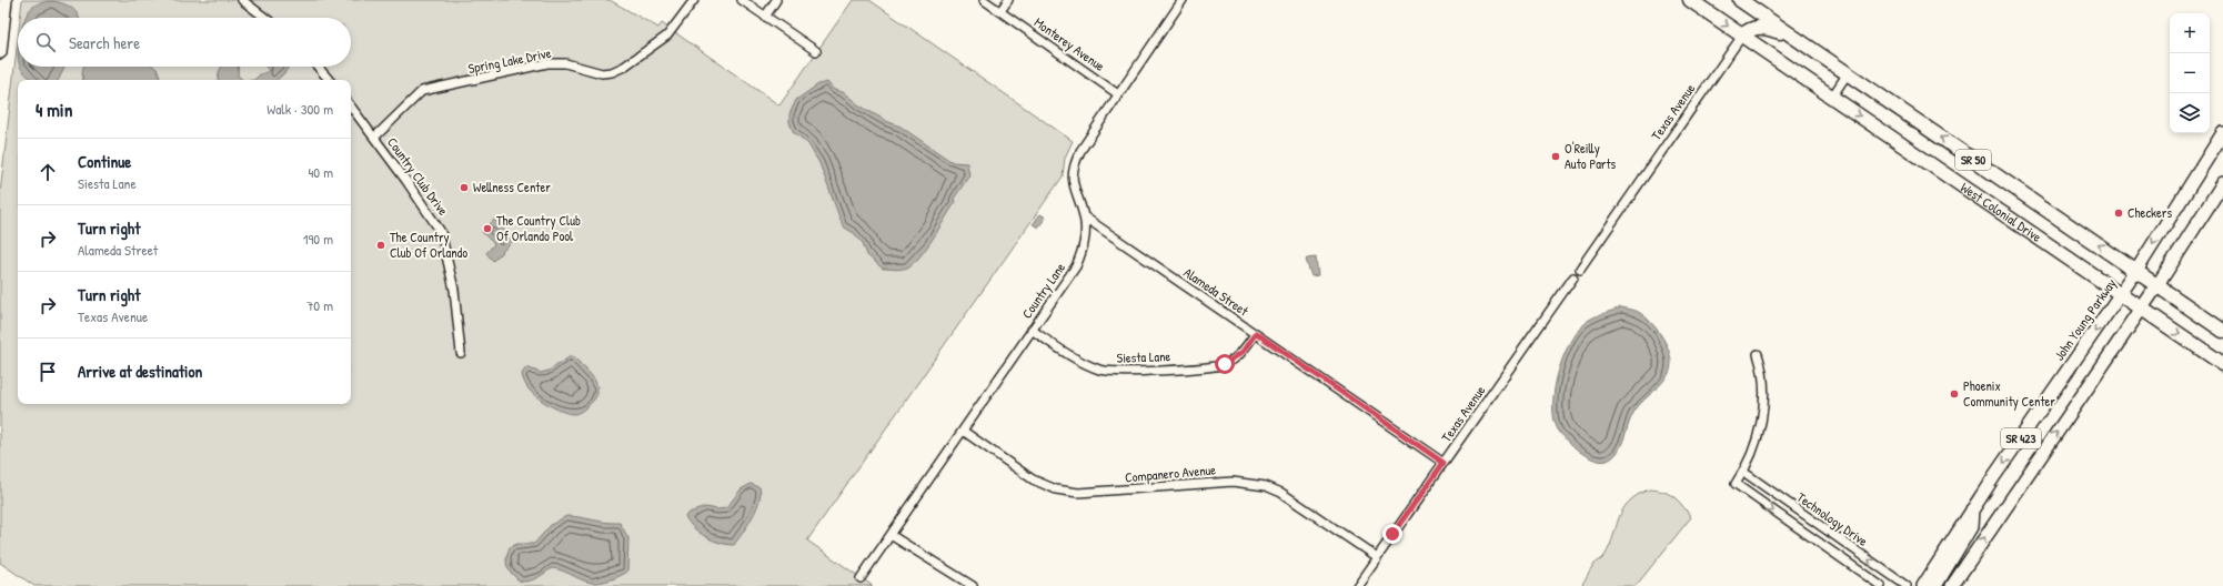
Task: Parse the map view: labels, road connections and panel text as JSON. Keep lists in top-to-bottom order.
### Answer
{
  "streets": {
    "highway": ["SR 50", "West Colonial Drive"],
    "main road": ["John Young Parkway", "SR 423"],
    "street": [
      "Monterey Avenue",
      "Spring Lake Drive",
      "Texas Avenue",
      "Country Club Drive",
      "Country Lane",
      "Alameda Street",
      "Siesta Lane",
      "Companero Avenue",
      "Technology Drive"
    ]
  },
  "crossings": [
    ["Monterey Avenue", "Country Lane"],
    ["Spring Lake Drive", "Country Club Drive"],
    ["Texas Avenue", "West Colonial Drive"],
    ["Texas Avenue", "Alameda Street"],
    ["Texas Avenue", "Companero Avenue"],
    ["West Colonial Drive", "John Young Parkway"],
    ["West Colonial Drive", "SR 423"],
    ["Country Lane", "Alameda Street"],
    ["Country Lane", "Siesta Lane"],
    ["Country Lane", "Companero Avenue"],
    ["Alameda Street", "Siesta Lane"]
  ],
  "places": [
    "O'Reilly Auto Parts",
    "Wellness Center",
    "Checkers",
    "The Country Club Of Orlando Pool",
    "The Country Club Of Orlando",
    "Phoenix Community Center"
  ],
  "page": {
    "map_buttons": ["+", "−"],
    "search": "Search here",
    "heading": ["4 min", "Walk · 300 m"],
    "list": [
      ["Continue", "Siesta Lane", "40 m"],
      ["Turn right", "Alameda Street", "190 m"],
      ["Turn right", "Texas Avenue", "70 m"],
      "Arrive at destination"
    ]
  }
}
